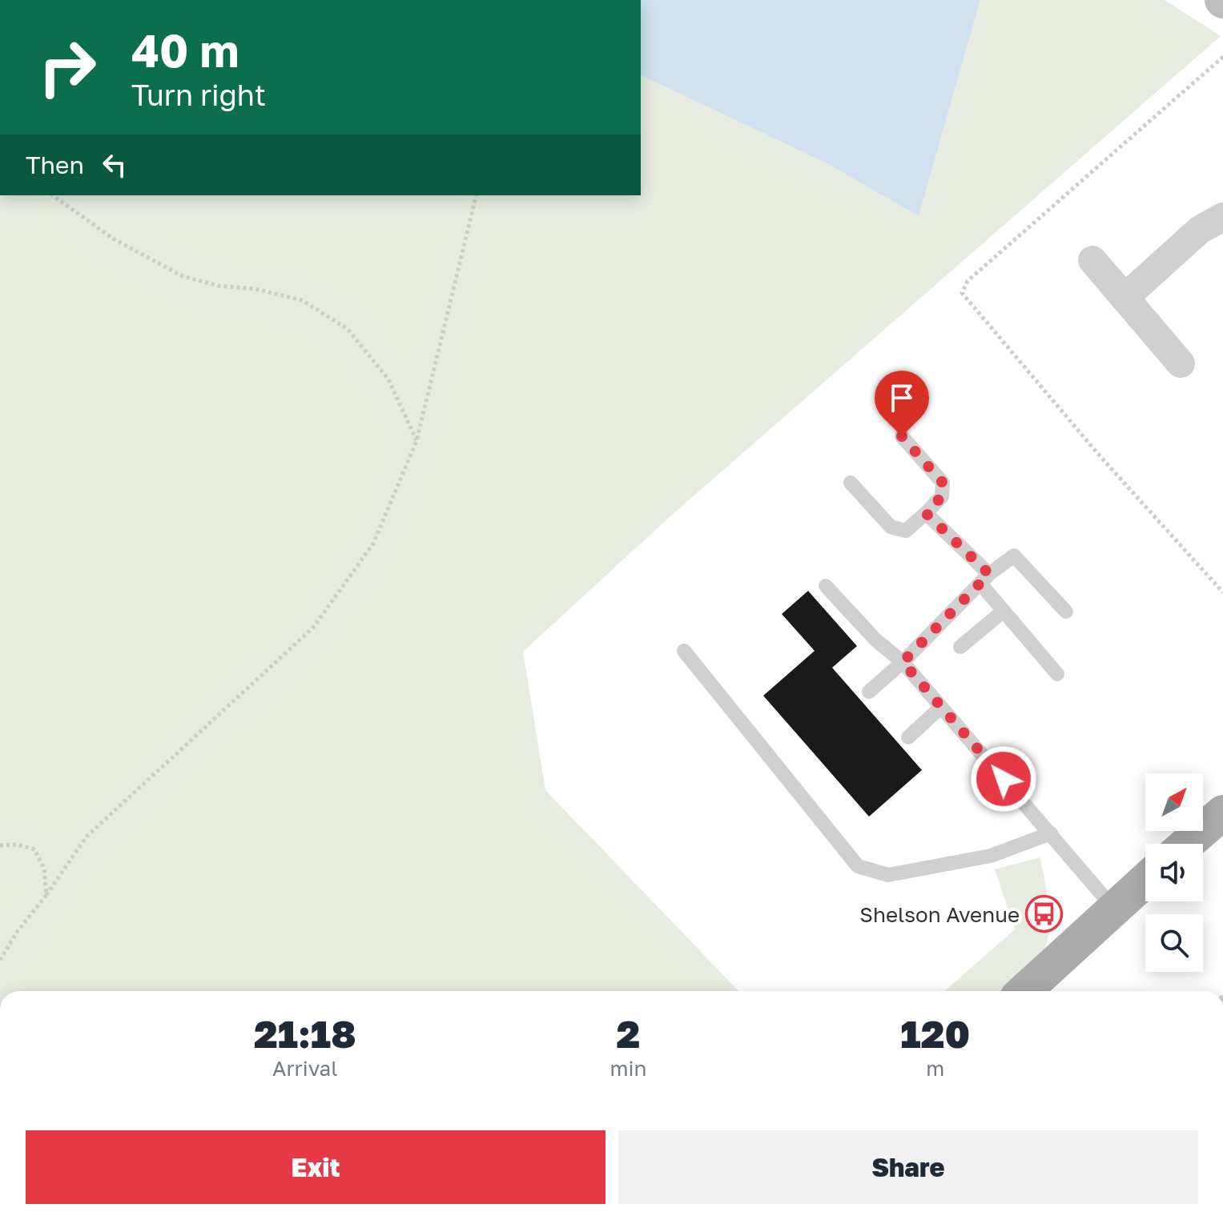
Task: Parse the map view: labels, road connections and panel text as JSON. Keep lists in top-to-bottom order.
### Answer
{
  "places": {
    "bus stop": ["Shelson Avenue"]
  },
  "north": "top right",
  "page": {
    "turn": ["40 m", "Turn right"],
    "then": "Then",
    "eta": [
      "21:18",
      "Arrival",
      "2",
      "min",
      "120",
      "m"
    ],
    "buttons": ["Exit", "Share"]
  }
}
